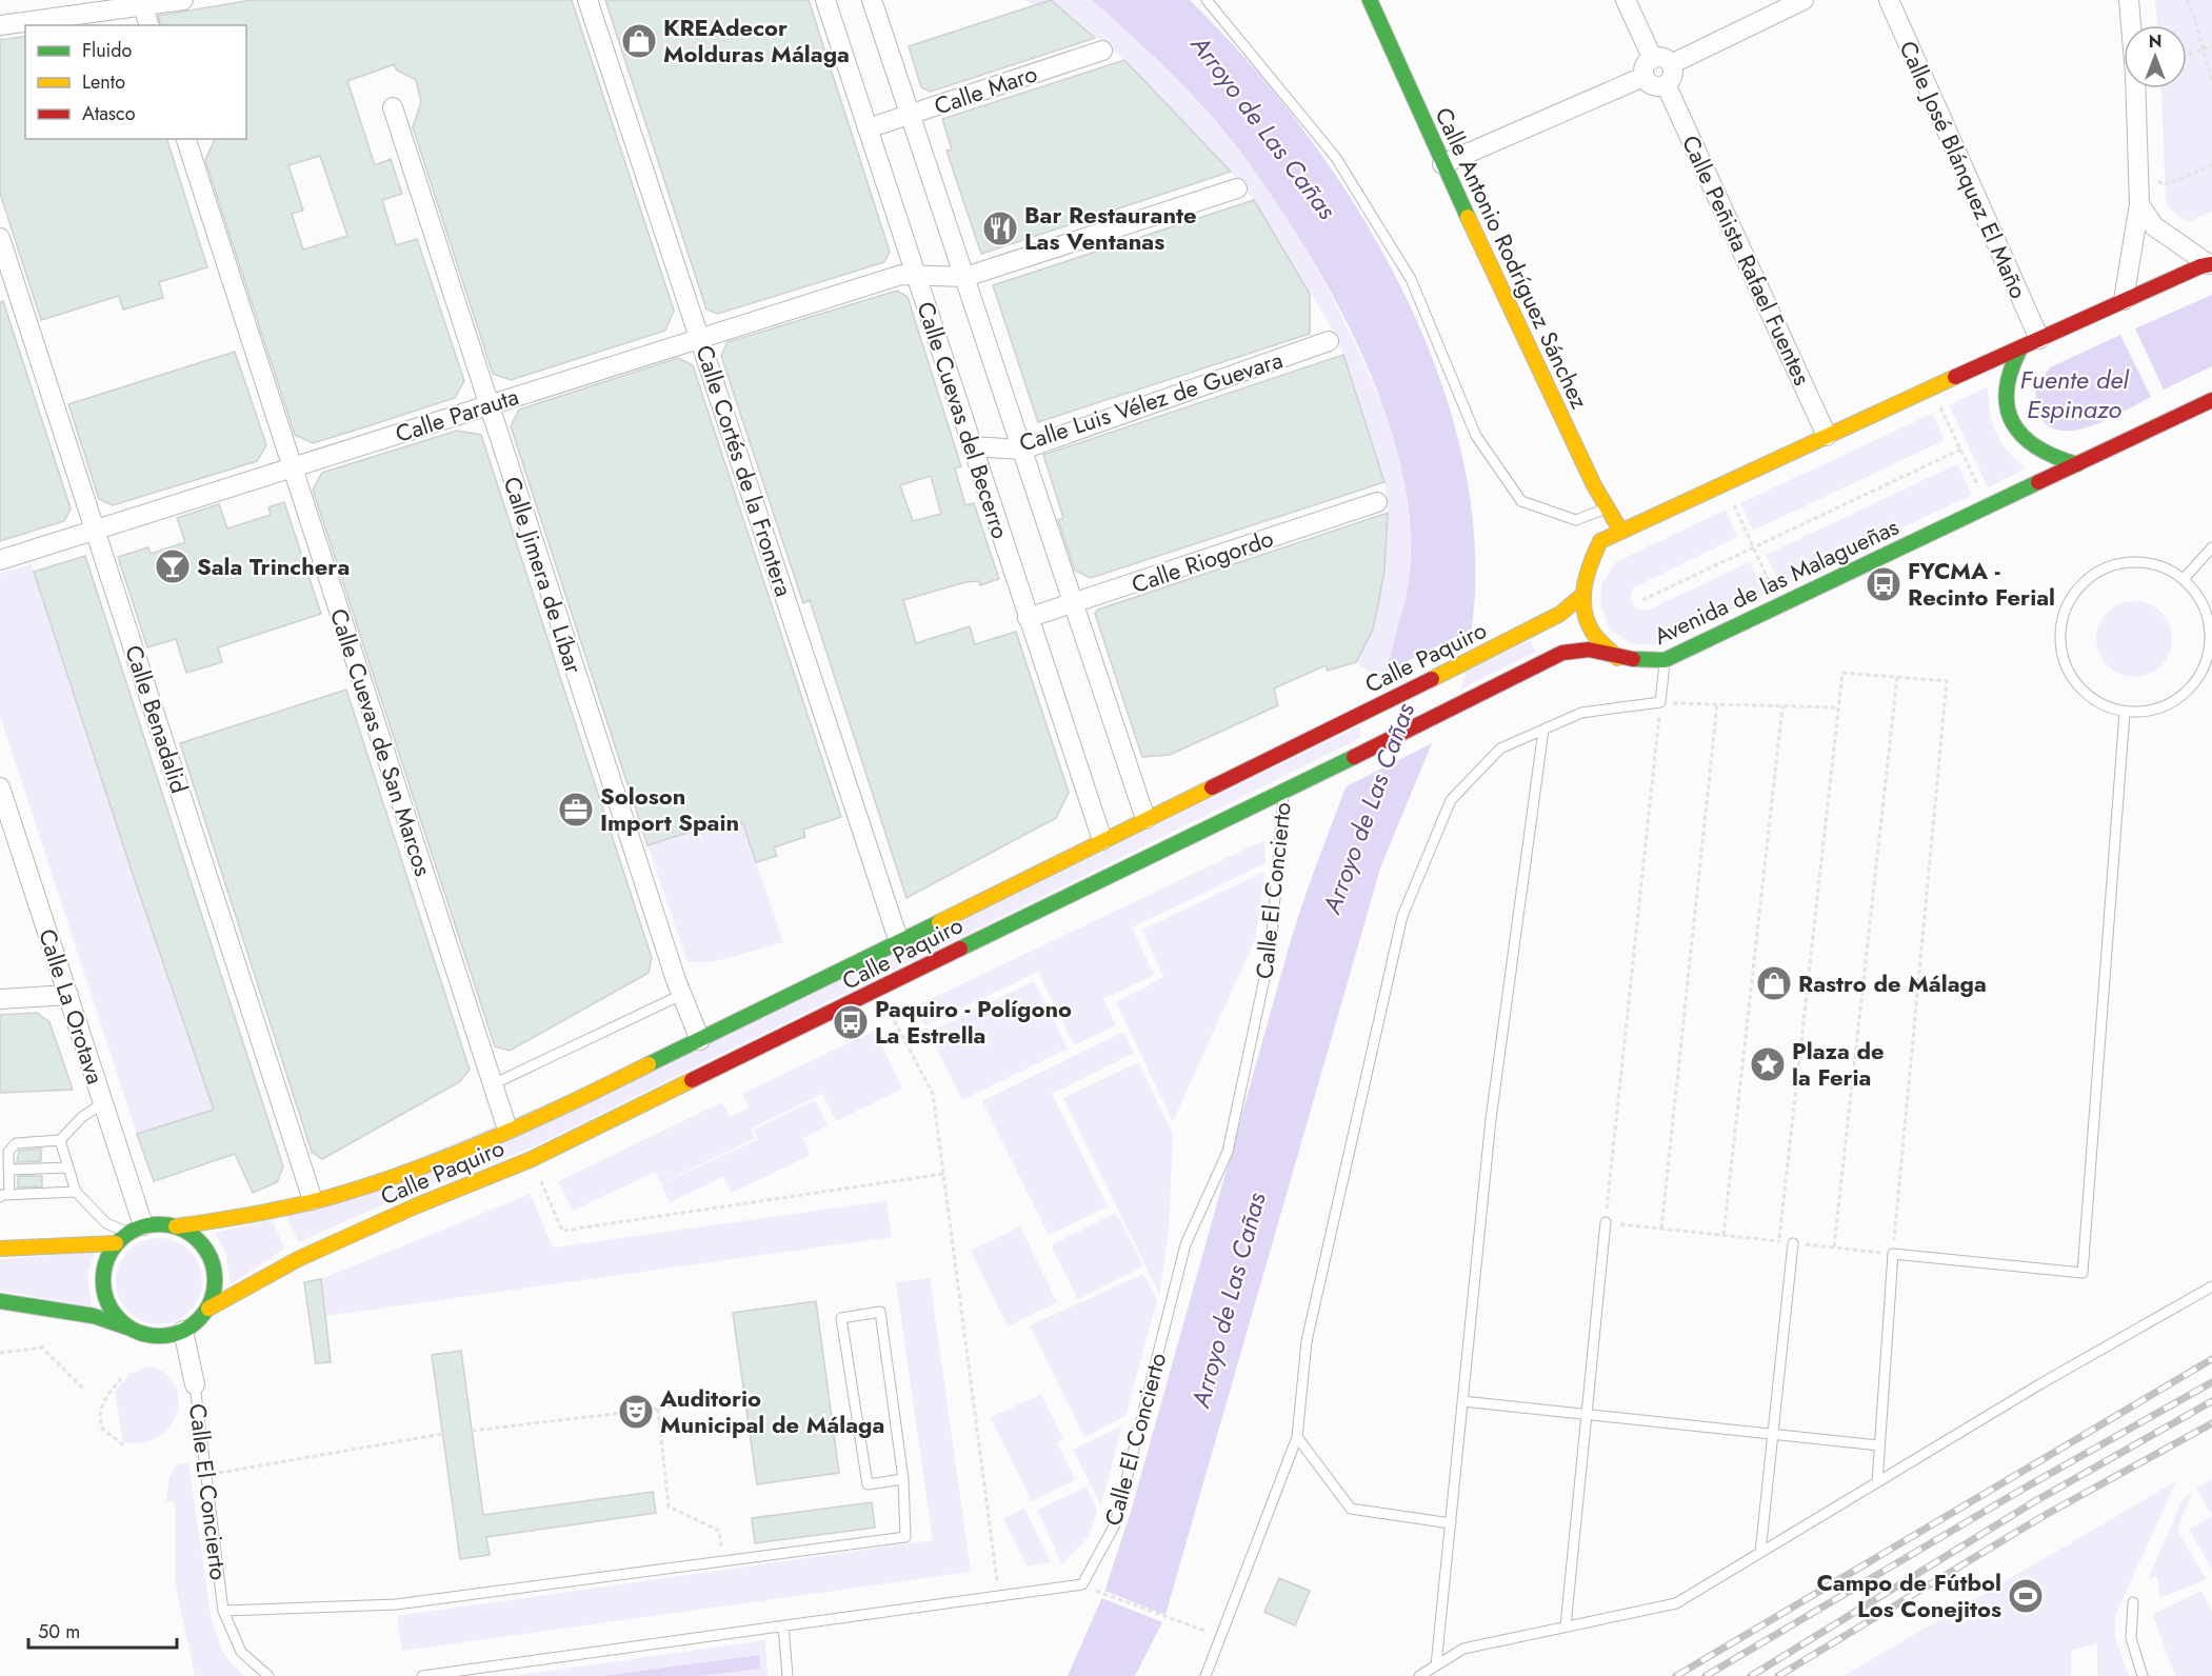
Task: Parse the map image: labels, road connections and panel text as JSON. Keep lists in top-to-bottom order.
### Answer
{
  "streets": {
    "main road": ["Calle Antonio Rodríguez Sánchez", "Avenida de las Malagueñas", "Calle Paquiro"],
    "street": [
      "Calle Maro",
      "Calle José Blánquez El Maño",
      "Calle Peñista Rafael Fuentes",
      "Calle Luis Vélez de Guevara",
      "Calle Parauta",
      "Calle Cuevas del Becerro",
      "Calle Cortés de la Frontera",
      "Calle Riogordo",
      "Calle Jimera de Líbar",
      "Calle Benadalid",
      "Calle Cuevas de San Marcos",
      "Calle El Concierto",
      "Calle La Orotava"
    ]
  },
  "crossings": [
    ["Calle Maro", "Calle Cuevas del Becerro"],
    ["Calle Luis Vélez de Guevara", "Calle Cuevas del Becerro"],
    ["Calle Parauta", "Calle Cuevas del Becerro"],
    ["Calle Parauta", "Calle Cortés de la Frontera"],
    ["Calle Parauta", "Calle Jimera de Líbar"],
    ["Calle Parauta", "Calle Benadalid"],
    ["Calle Parauta", "Calle Cuevas de San Marcos"],
    ["Calle Cuevas del Becerro", "Calle Riogordo"],
    ["Calle Cuevas del Becerro", "Calle Paquiro"],
    ["Calle Cortés de la Frontera", "Calle Paquiro"],
    ["Calle Jimera de Líbar", "Calle Paquiro"],
    ["Avenida de las Malagueñas", "Calle Paquiro"],
    ["Calle Paquiro", "Calle Benadalid"],
    ["Calle Paquiro", "Calle Cuevas de San Marcos"],
    ["Calle Paquiro", "Calle El Concierto"],
    ["Calle Paquiro", "Calle La Orotava"],
    ["Calle El Concierto", "Calle La Orotava"]
  ],
  "water": ["Arroyo de Las Cañas", "Fuente del Espinazo"],
  "places": {
    "shop": ["KREAdecor Molduras Málaga", "Rastro de Málaga"],
    "restaurant": ["Bar Restaurante Las Ventanas"],
    "bar": ["Sala Trinchera"],
    "bus stop": ["FYCMA - Recinto Ferial", "Paquiro - Polígono La Estrella"],
    "office": ["Soloson Import Spain"],
    "place": ["Plaza de la Feria"],
    "theatre": ["Auditorio Municipal de Málaga"],
    "sports": ["Campo de Fútbol Los Conejitos"]
  },
  "legend": ["Fluido", "Lento", "Atasco"],
  "scale_bar": "50 m",
  "north": "top"
}
